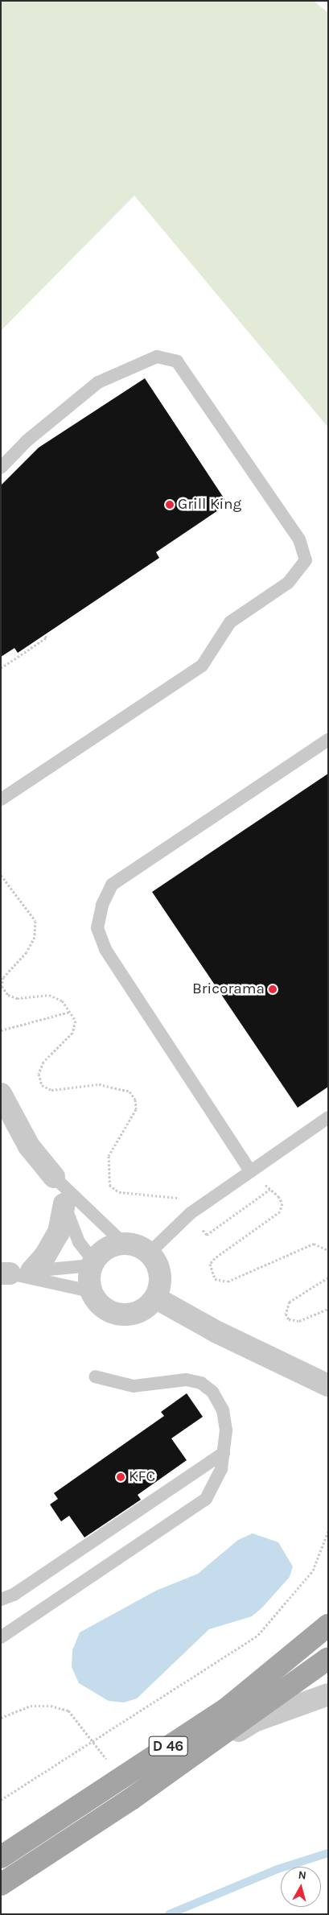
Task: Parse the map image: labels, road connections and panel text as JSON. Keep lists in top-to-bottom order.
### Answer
{
  "streets": {
    "main road": ["D 46"]
  },
  "places": ["Grill King", "Bricorama", "KFC"],
  "north": "top"
}
